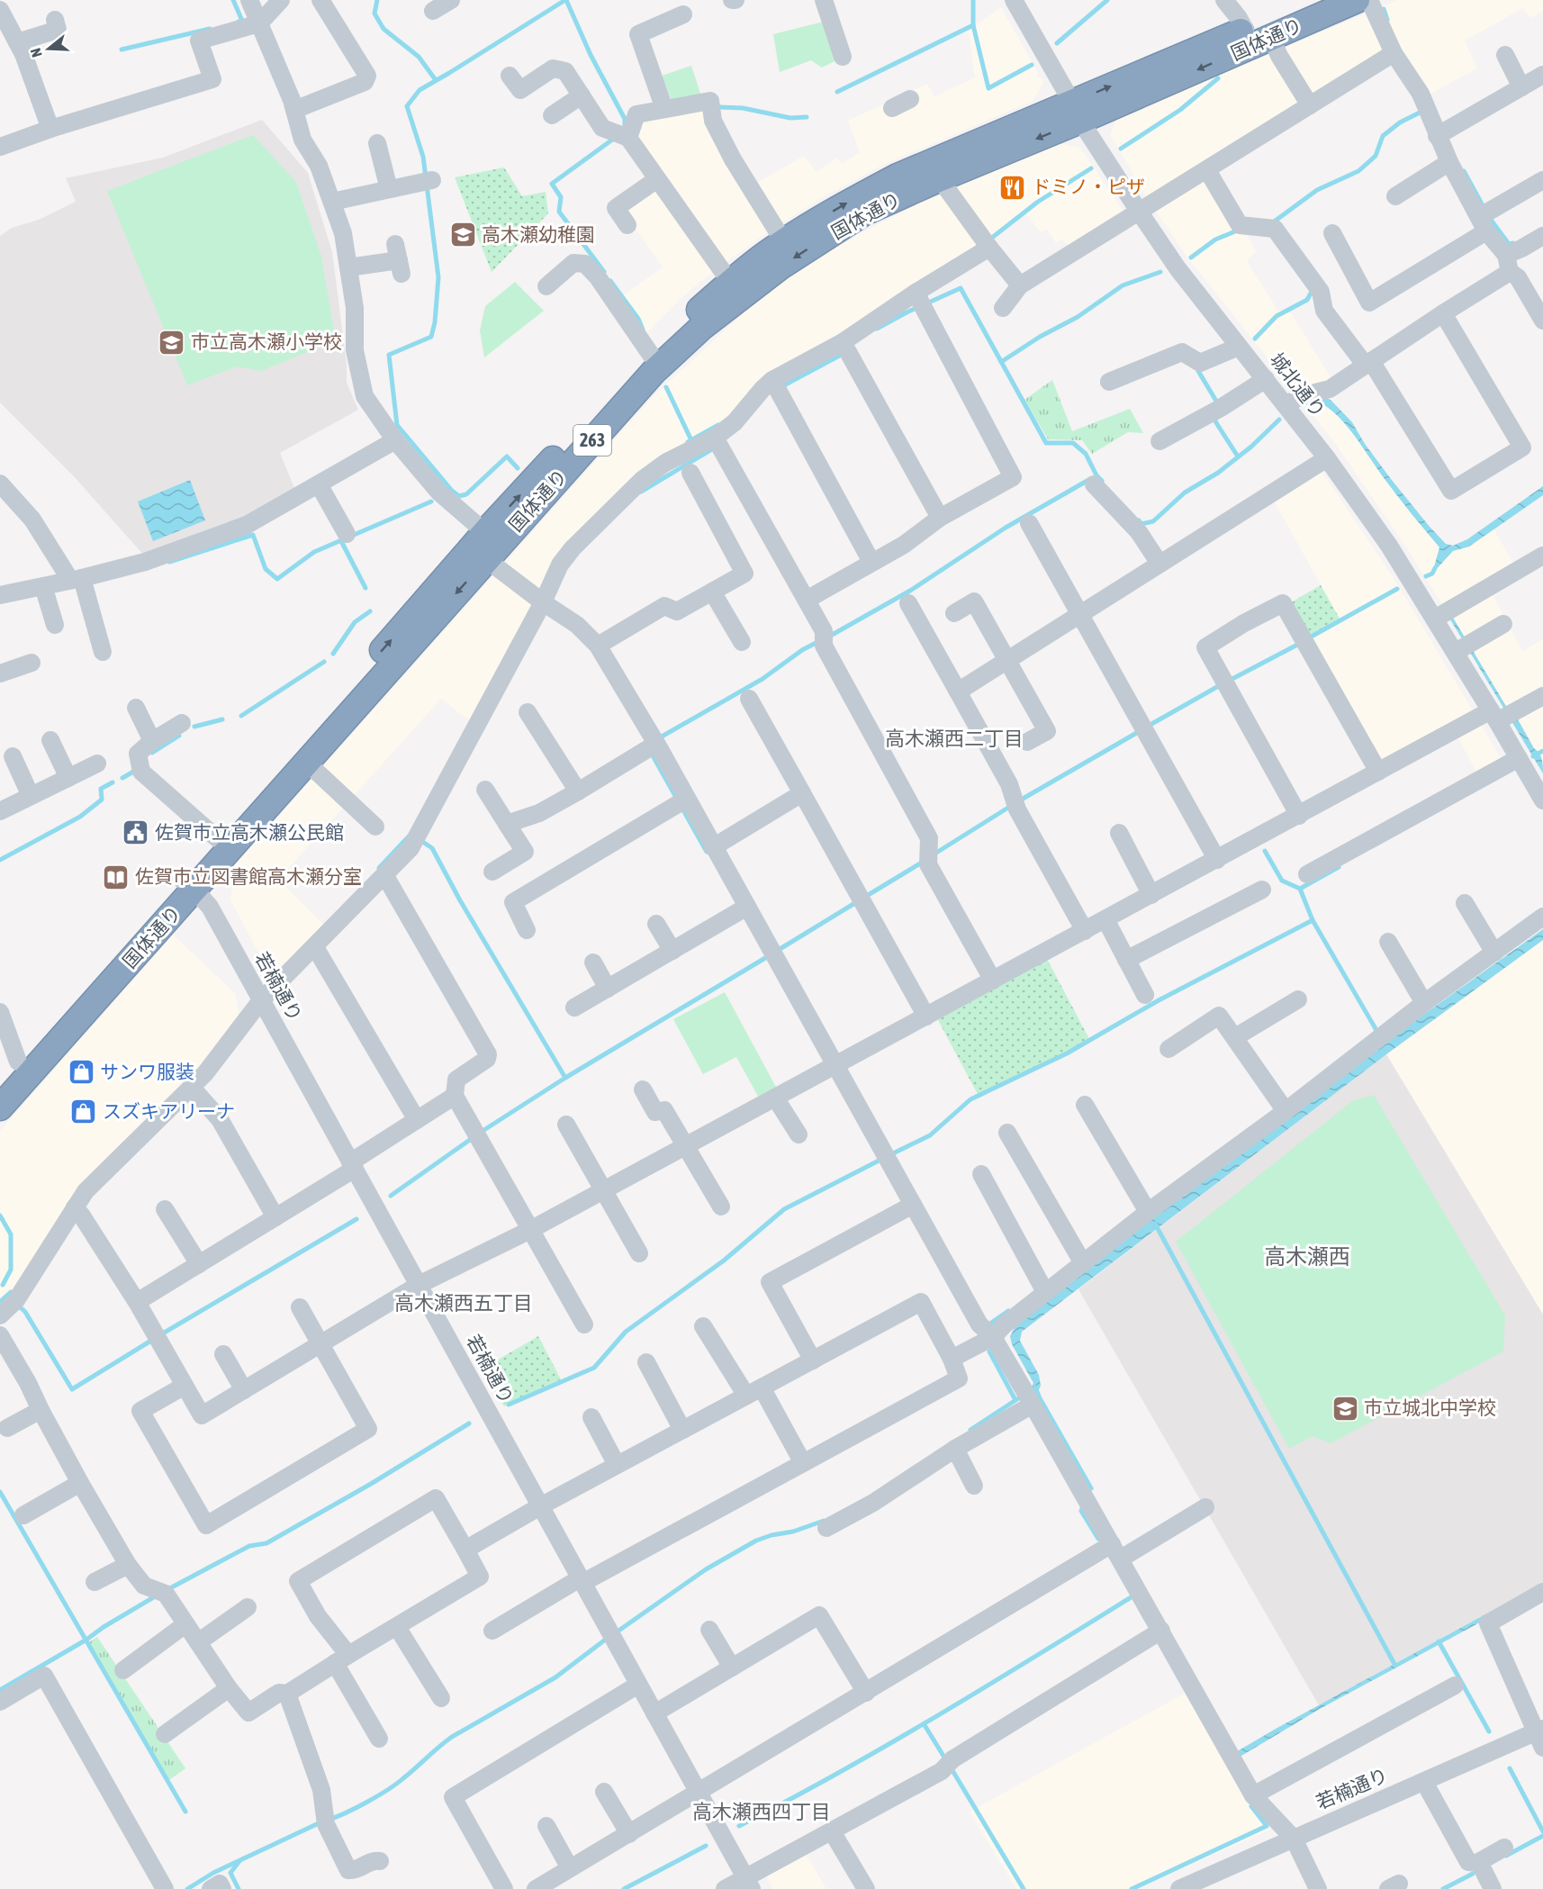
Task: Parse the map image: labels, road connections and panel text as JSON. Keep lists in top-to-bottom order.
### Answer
{
  "streets": {
    "highway": ["国体通り", "263"],
    "street": ["城北通り", "若楠通り"]
  },
  "crossings": [
    ["国体通り", "城北通り"],
    ["国体通り", "若楠通り"]
  ],
  "districts": [
    "高木瀬西二丁目",
    "高木瀬西",
    "高木瀬西五丁目",
    "高木瀬西四丁目"
  ],
  "places": {
    "restaurant": ["ドミノ・ピザ"],
    "school or university": ["高木瀬幼稚園", "市立高木瀬小学校", "市立城北中学校"],
    "public building": ["佐賀市立高木瀬公民館"],
    "library": ["佐賀市立図書館高木瀬分室"],
    "shop": ["サンワ服装", "スズキアリーナ"]
  },
  "north": "left"
}
